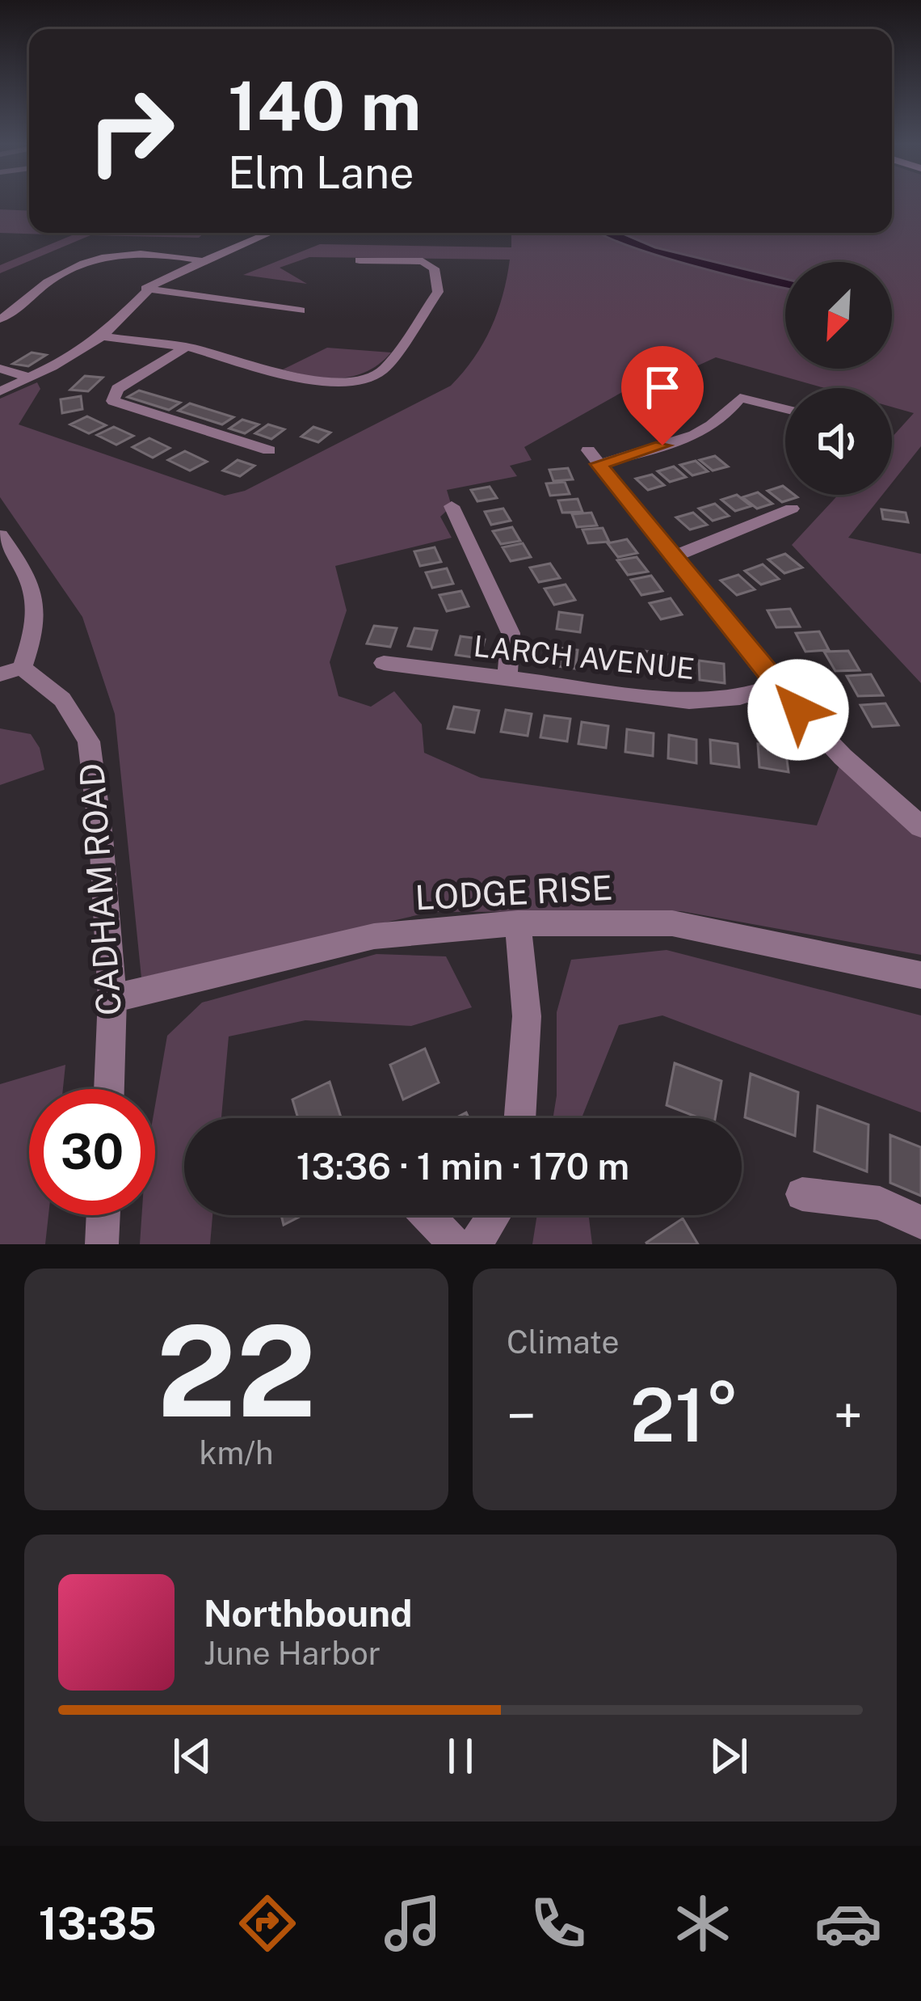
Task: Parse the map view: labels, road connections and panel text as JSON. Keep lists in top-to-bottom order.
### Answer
{
  "streets": {
    "street": ["LARCH AVENUE", "CADHAM ROAD", "LODGE RISE"]
  },
  "crossings": [
    ["CADHAM ROAD", "LODGE RISE"]
  ],
  "north": "bottom left",
  "page": {
    "turn": ["140 m", "Elm Lane"],
    "limit": "30",
    "trip": "13:36 · 1 min · 170 m",
    "tile": [
      ["22", "km/h"],
      "Climate"
    ],
    "heat": ["−", "21°", "+"],
    "song": ["Northbound", "June Harbor"],
    "tabs": "13:35"
  }
}
